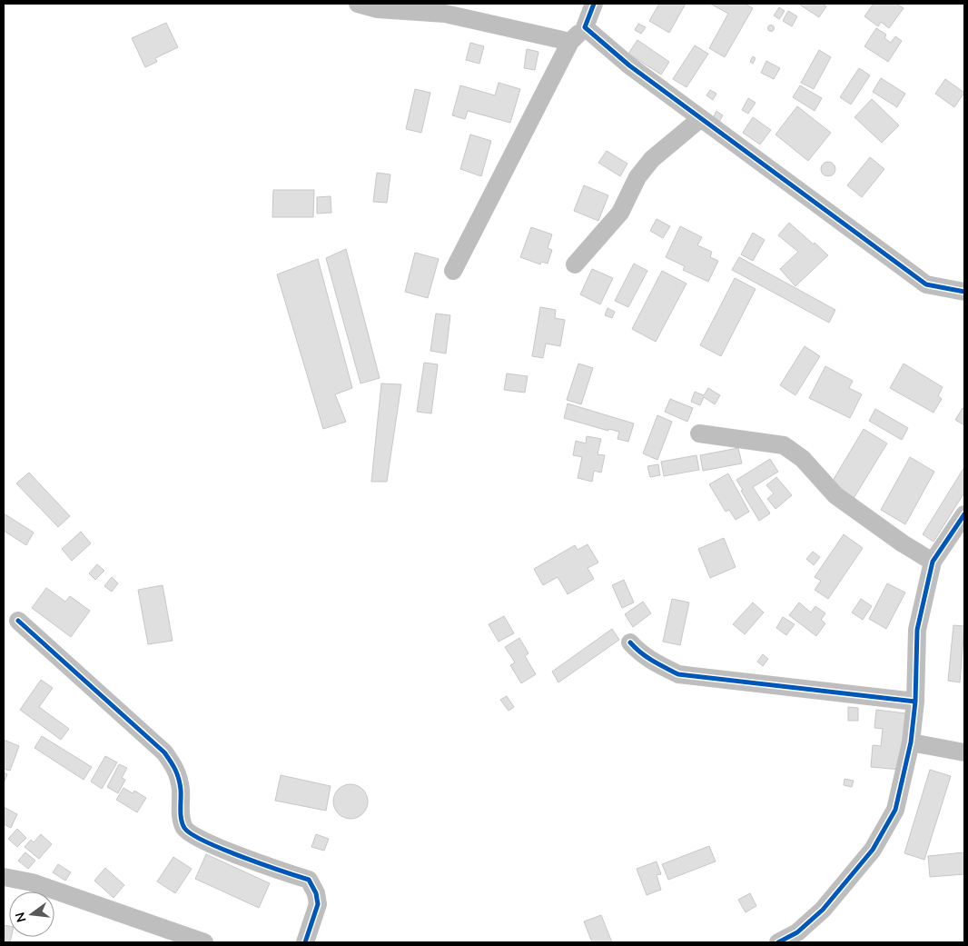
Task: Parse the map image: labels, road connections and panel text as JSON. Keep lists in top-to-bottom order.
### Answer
{
  "north": "left"
}
